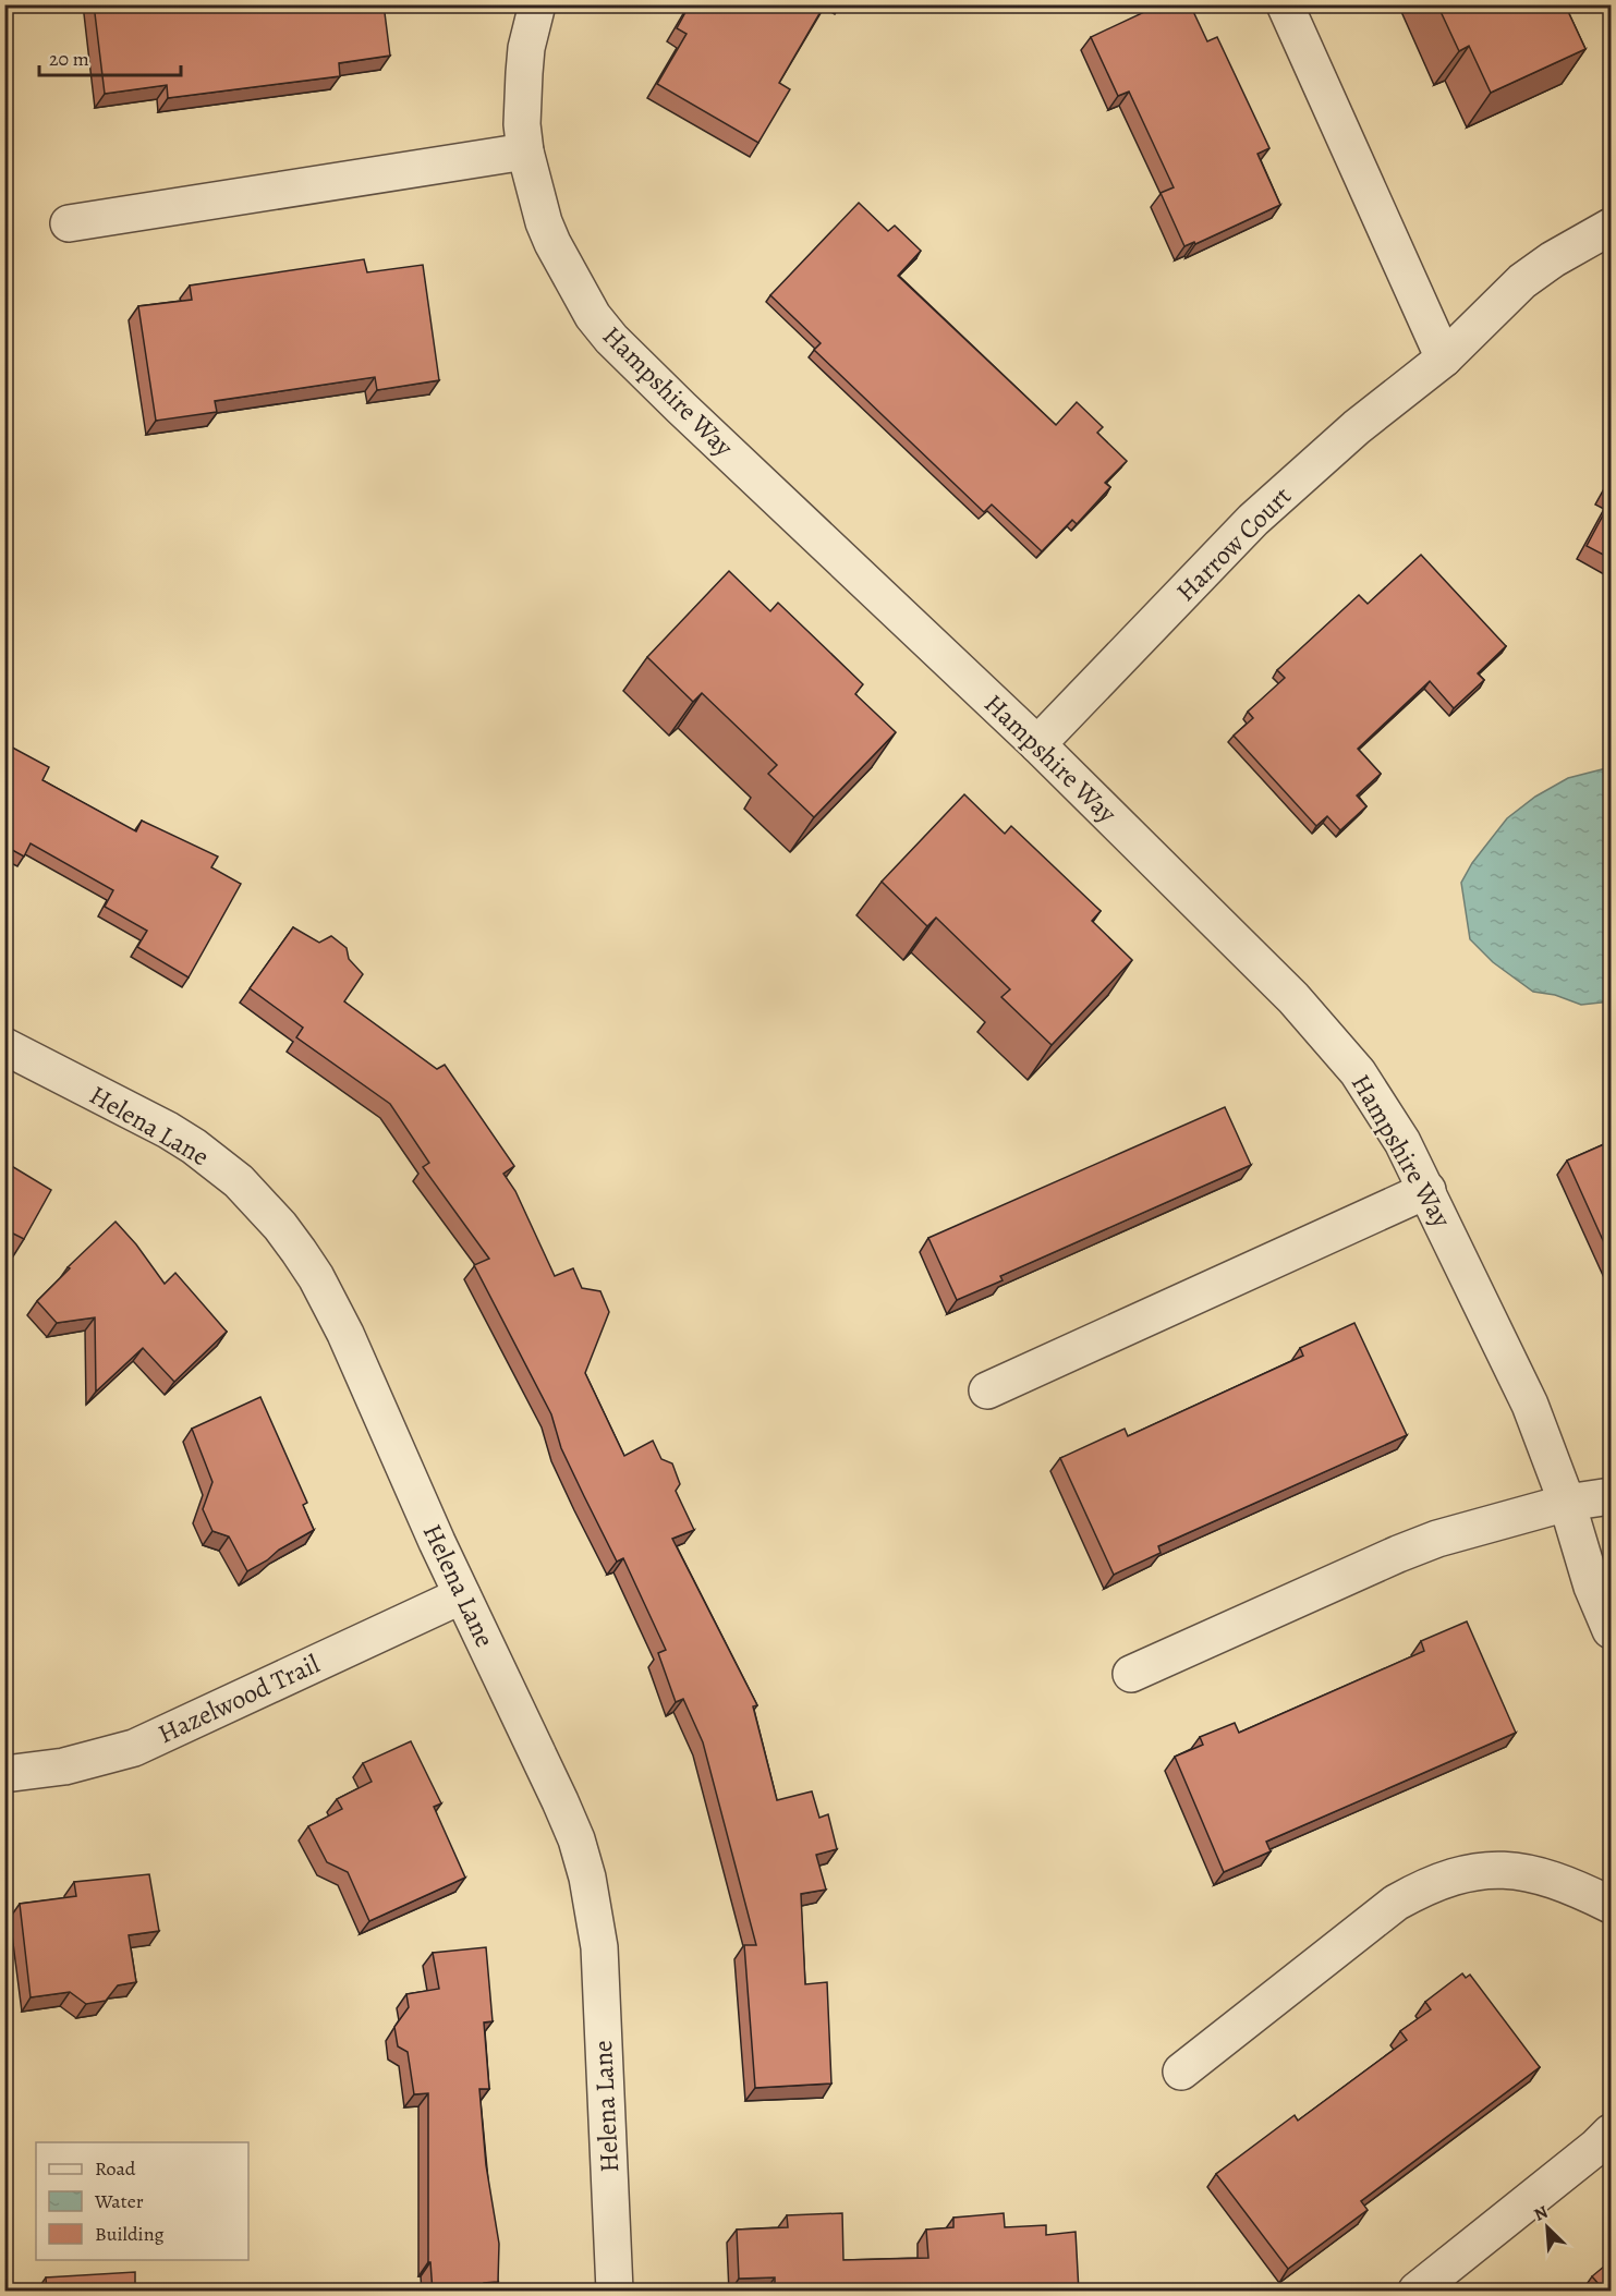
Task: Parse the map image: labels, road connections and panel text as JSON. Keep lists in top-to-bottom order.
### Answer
{
  "streets": {
    "street": [
      "Hampshire Way",
      "Harrow Court",
      "Helena Lane",
      "Hazelwood Trail"
    ]
  },
  "crossings": [
    ["Hampshire Way", "Harrow Court"],
    ["Helena Lane", "Hazelwood Trail"]
  ],
  "legend": ["Road", "Water", "Building"],
  "scale_bar": "20 m",
  "north": "top left"
}
